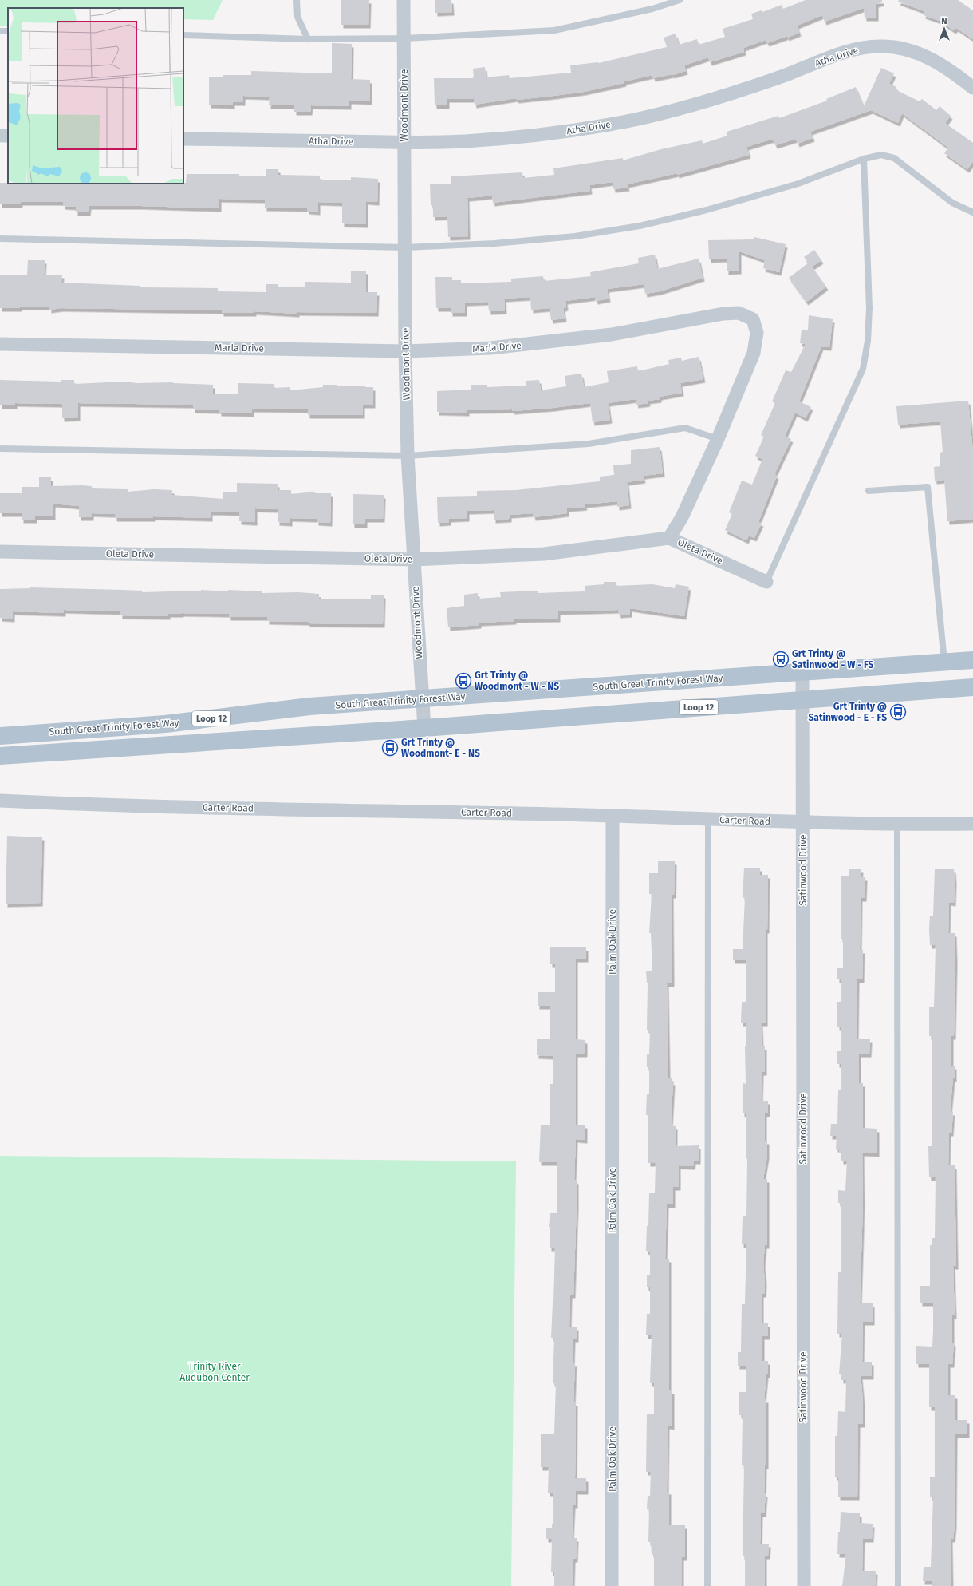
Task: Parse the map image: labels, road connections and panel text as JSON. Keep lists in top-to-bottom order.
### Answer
{
  "streets": {
    "main road": ["South Great Trinity Forest Way", "Loop 12"],
    "street": [
      "Atha Drive",
      "Woodmont Drive",
      "Marla Drive",
      "Oleta Drive",
      "Carter Road",
      "Satinwood Drive",
      "Palm Oak Drive"
    ]
  },
  "crossings": [
    ["Atha Drive", "Woodmont Drive"],
    ["Woodmont Drive", "Marla Drive"],
    ["Woodmont Drive", "Oleta Drive"],
    ["Woodmont Drive", "South Great Trinity Forest Way"],
    ["Woodmont Drive", "Loop 12"],
    ["Marla Drive", "Oleta Drive"],
    ["South Great Trinity Forest Way", "Satinwood Drive"],
    ["Loop 12", "Satinwood Drive"],
    ["Carter Road", "Satinwood Drive"],
    ["Carter Road", "Palm Oak Drive"]
  ],
  "parks": ["Trinity River Audubon Center"],
  "places": {
    "bus stop": [
      "Grt Trinty @ Satinwood - W - FS",
      "Grt Trinty @ Woodmont - W - NS",
      "Grt Trinty @ Satinwood - E - FS",
      "Grt Trinty @ Woodmont- E - NS"
    ]
  },
  "north": "top"
}
